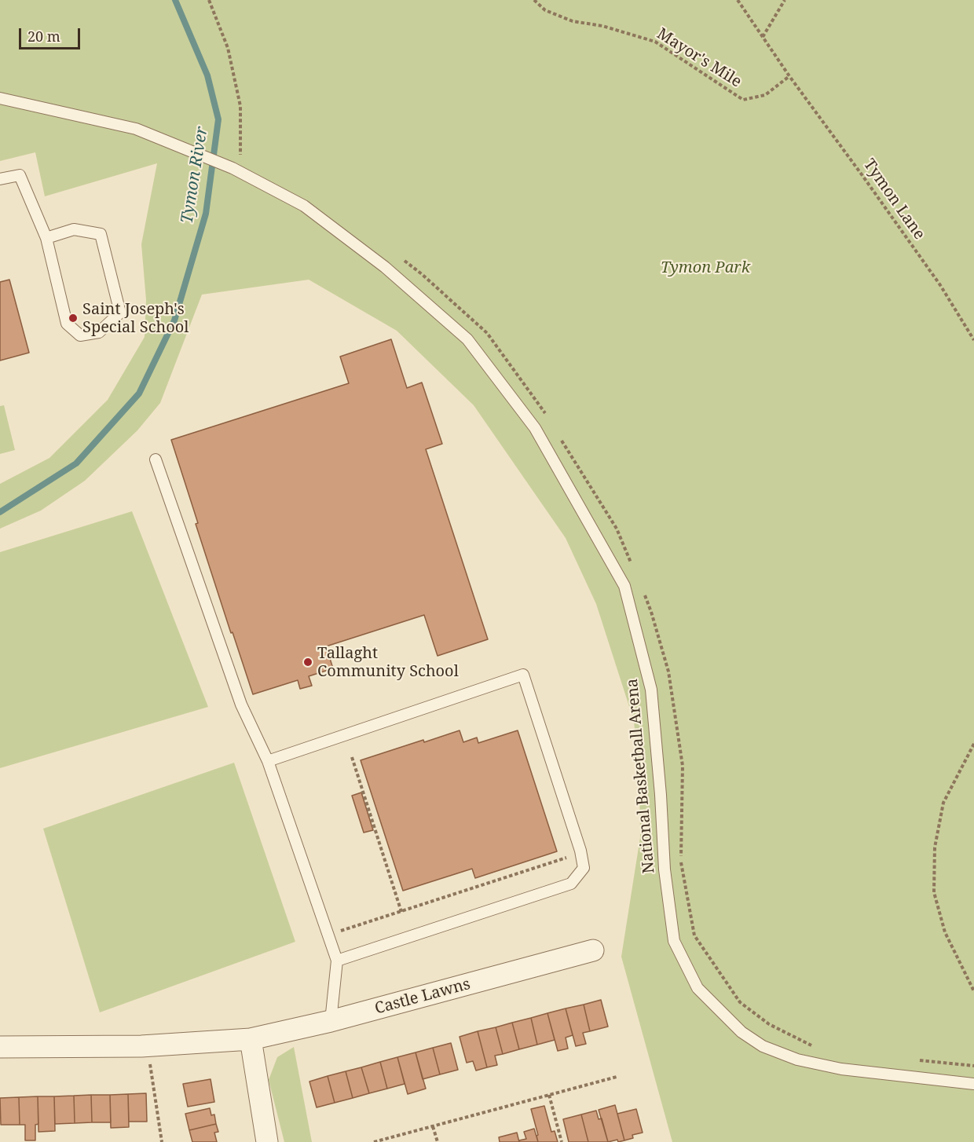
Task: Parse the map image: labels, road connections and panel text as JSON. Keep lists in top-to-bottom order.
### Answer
{
  "streets": {
    "street": ["Castle Lawns"],
    "lane": ["National Basketball Arena"],
    "path": ["Mayor's Mile", "Tymon Lane"]
  },
  "crossings": [
    ["Mayor's Mile", "Tymon Lane"]
  ],
  "water": ["Tymon River"],
  "parks": ["Tymon Park"],
  "places": ["Saint Joseph's Special School", "Tallaght Community School"],
  "scale_bar": "20 m"
}
